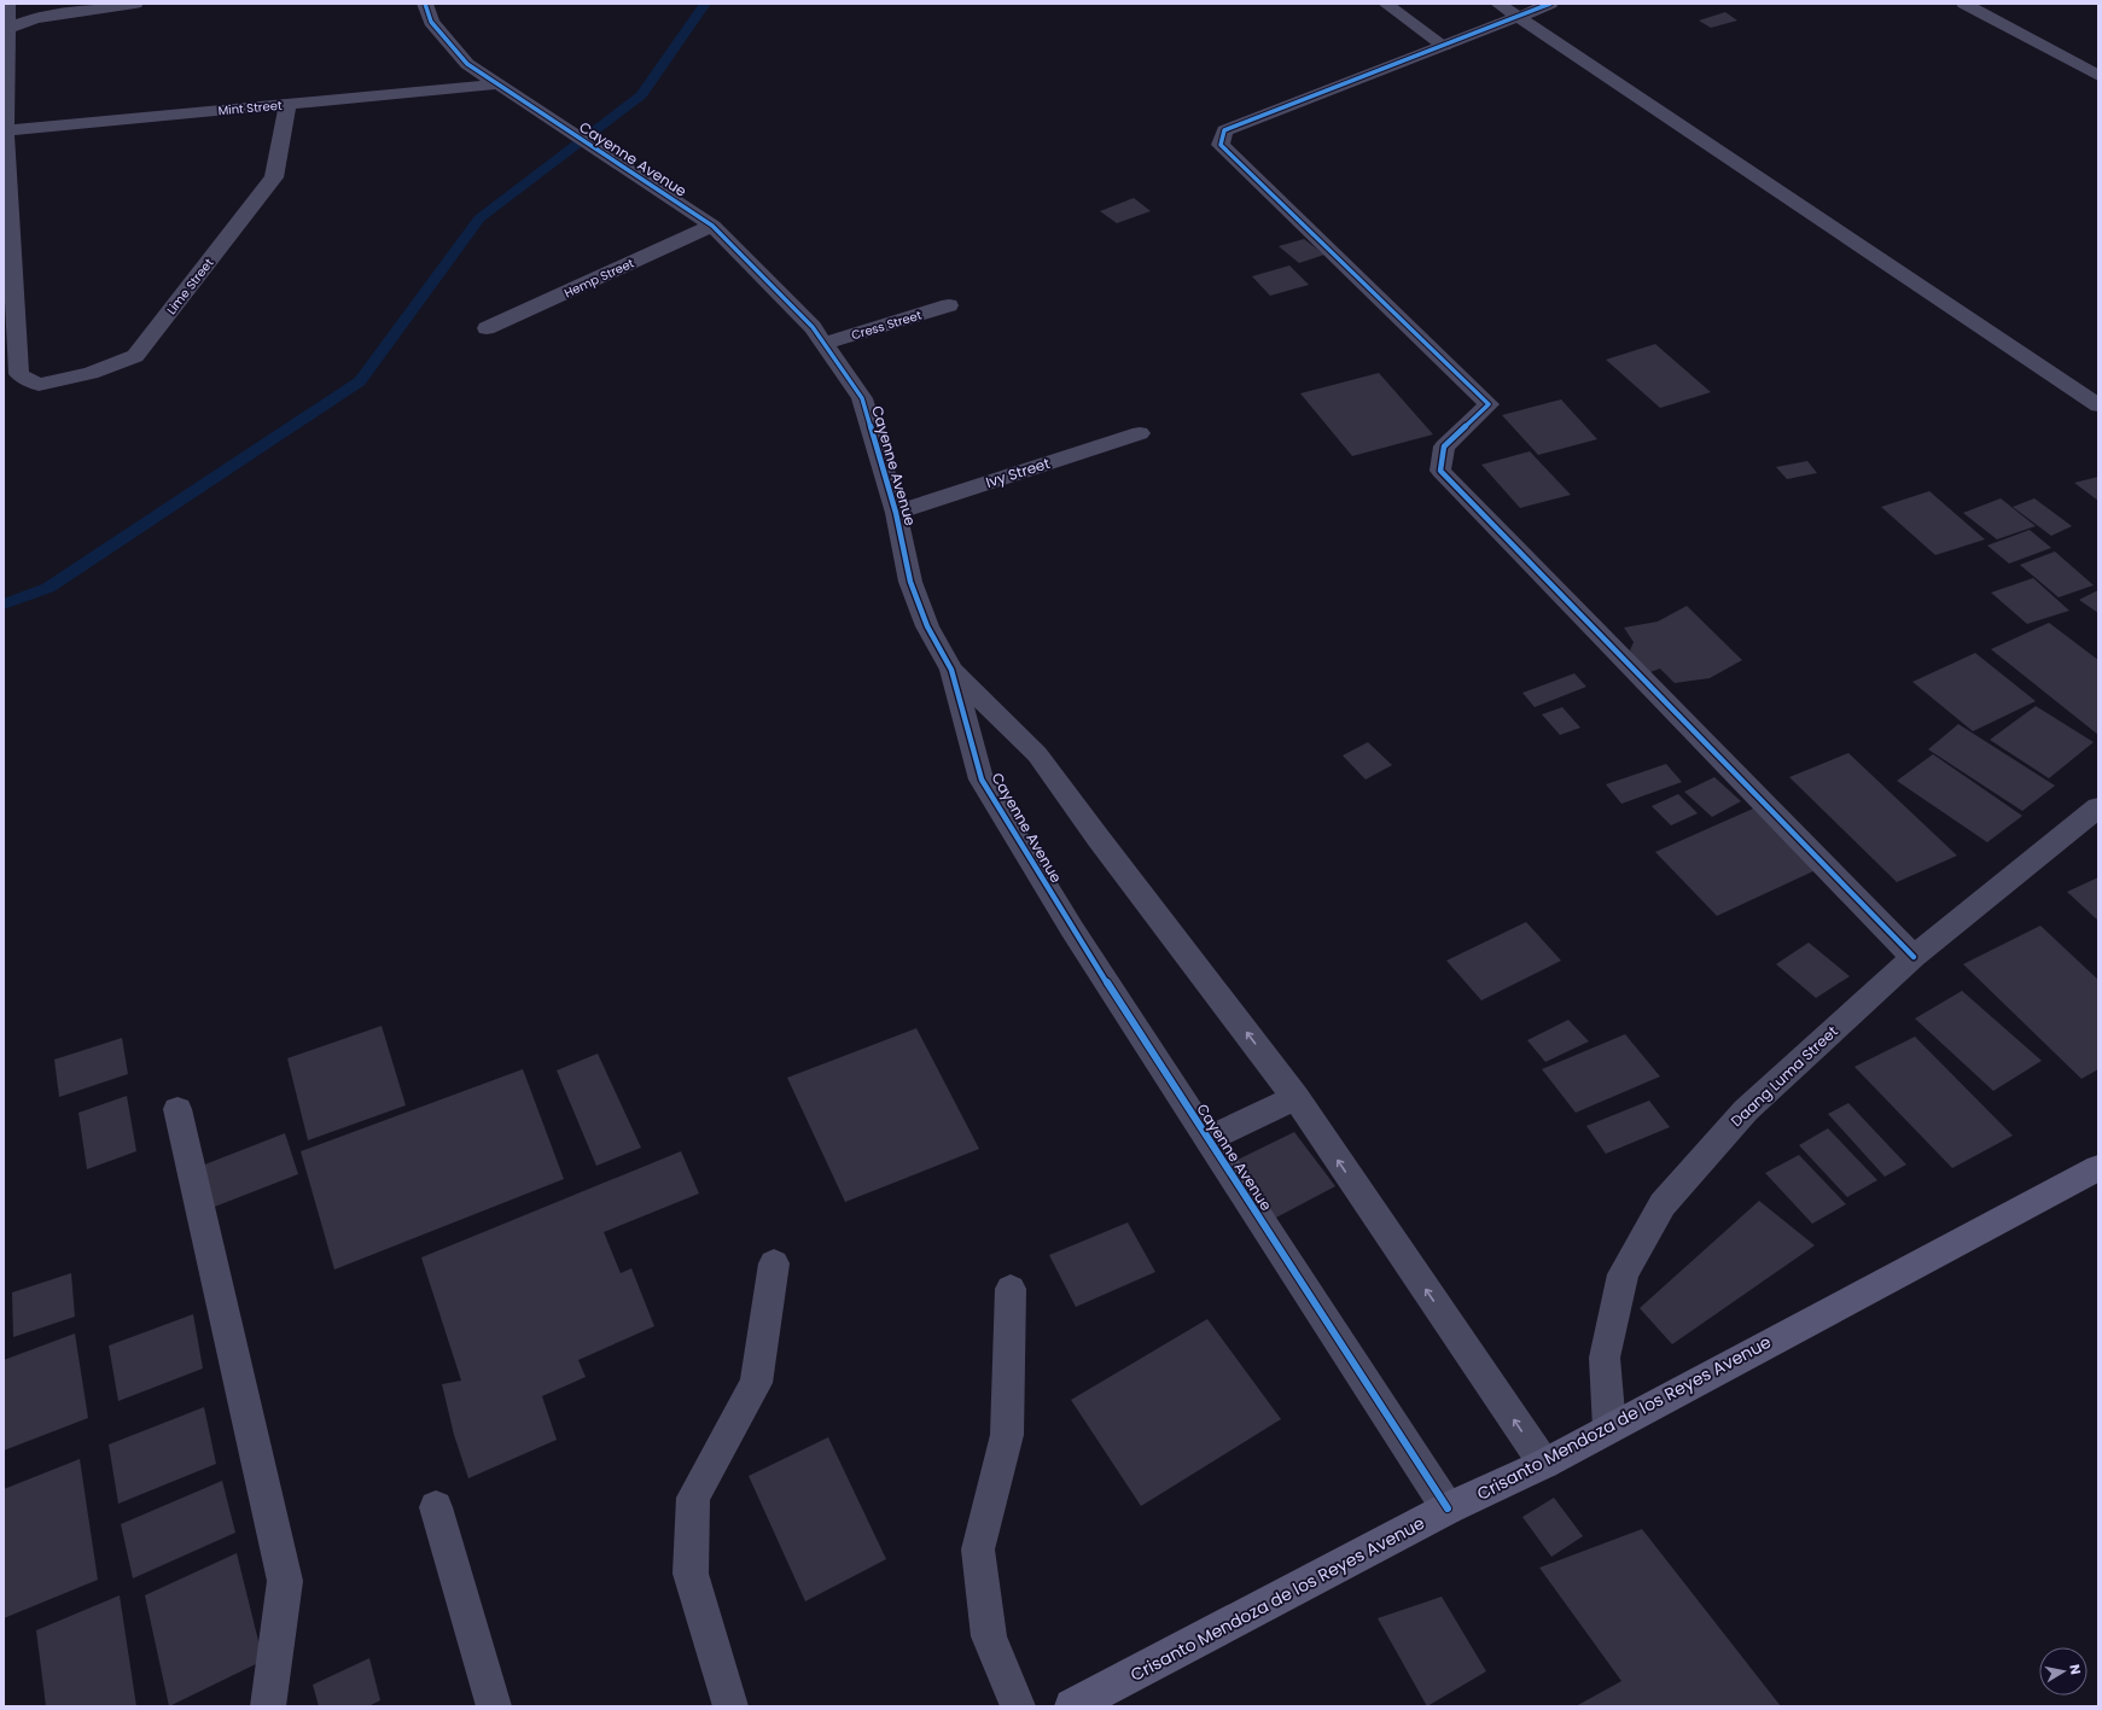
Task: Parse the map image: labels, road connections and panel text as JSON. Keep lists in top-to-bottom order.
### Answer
{
  "streets": {
    "main road": ["Crisanto Mendoza de los Reyes Avenue"],
    "street": [
      "Mint Street",
      "Cayenne Avenue",
      "Hemp Street",
      "Lime Street",
      "Cress Street",
      "Ivy Street",
      "Daang Luma Street"
    ]
  },
  "crossings": [
    ["Mint Street", "Cayenne Avenue"],
    ["Mint Street", "Lime Street"],
    ["Cayenne Avenue", "Hemp Street"],
    ["Cayenne Avenue", "Cress Street"],
    ["Cayenne Avenue", "Ivy Street"],
    ["Cayenne Avenue", "Crisanto Mendoza de los Reyes Avenue"],
    ["Daang Luma Street", "Crisanto Mendoza de los Reyes Avenue"]
  ],
  "north": "right"
}
